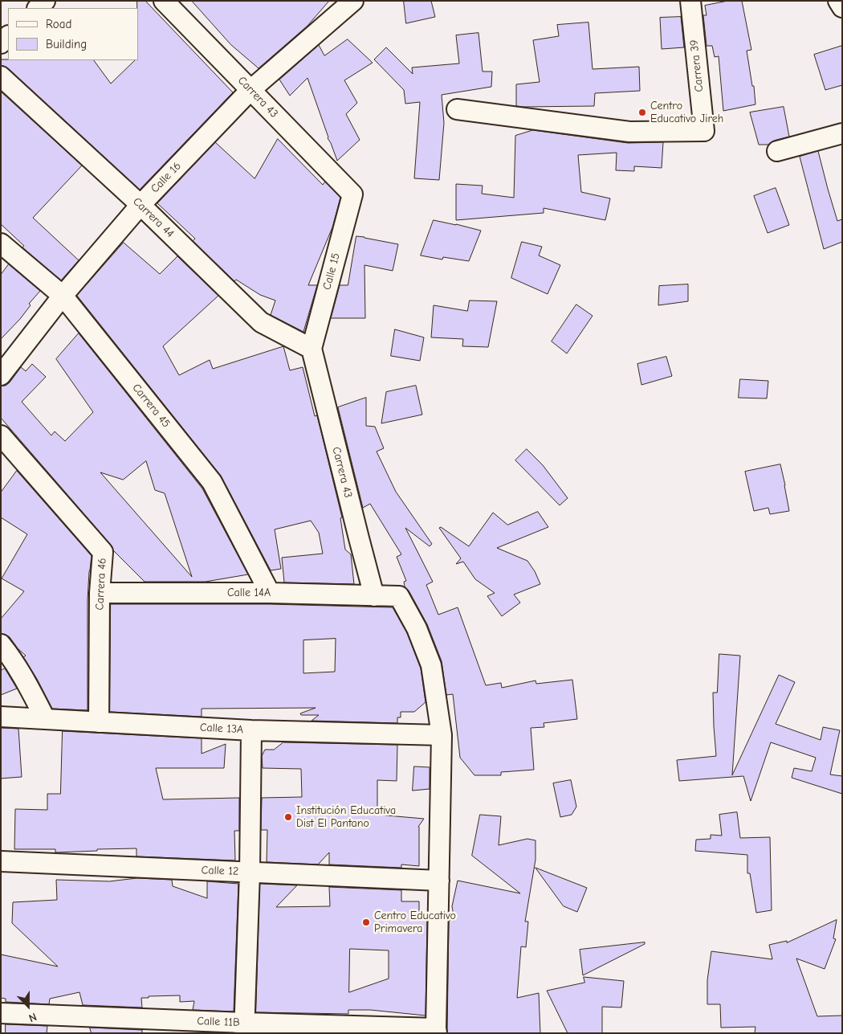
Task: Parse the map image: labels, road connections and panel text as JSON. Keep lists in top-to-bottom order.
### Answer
{
  "streets": {
    "street": [
      "Carrera 39",
      "Carrera 43",
      "Calle 16",
      "Carrera 44",
      "Calle 15",
      "Carrera 45",
      "Carrera 46",
      "Calle 14A",
      "Calle 13A",
      "Calle 12",
      "Calle 11B"
    ]
  },
  "crossings": [
    ["Carrera 43", "Calle 16"],
    ["Carrera 43", "Carrera 44"],
    ["Carrera 43", "Calle 15"],
    ["Carrera 43", "Calle 14A"],
    ["Calle 16", "Carrera 44"],
    ["Calle 16", "Carrera 45"],
    ["Carrera 44", "Calle 15"],
    ["Carrera 45", "Calle 14A"],
    ["Carrera 46", "Calle 14A"],
    ["Carrera 46", "Calle 13A"],
    ["Calle 14A", "Calle 13A"]
  ],
  "places": ["Centro Educativo Jireh", "Institución Educativa Dist El Pantano", "Centro Educativo Primavera"],
  "legend": ["Road", "Building"],
  "north": "bottom"
}
